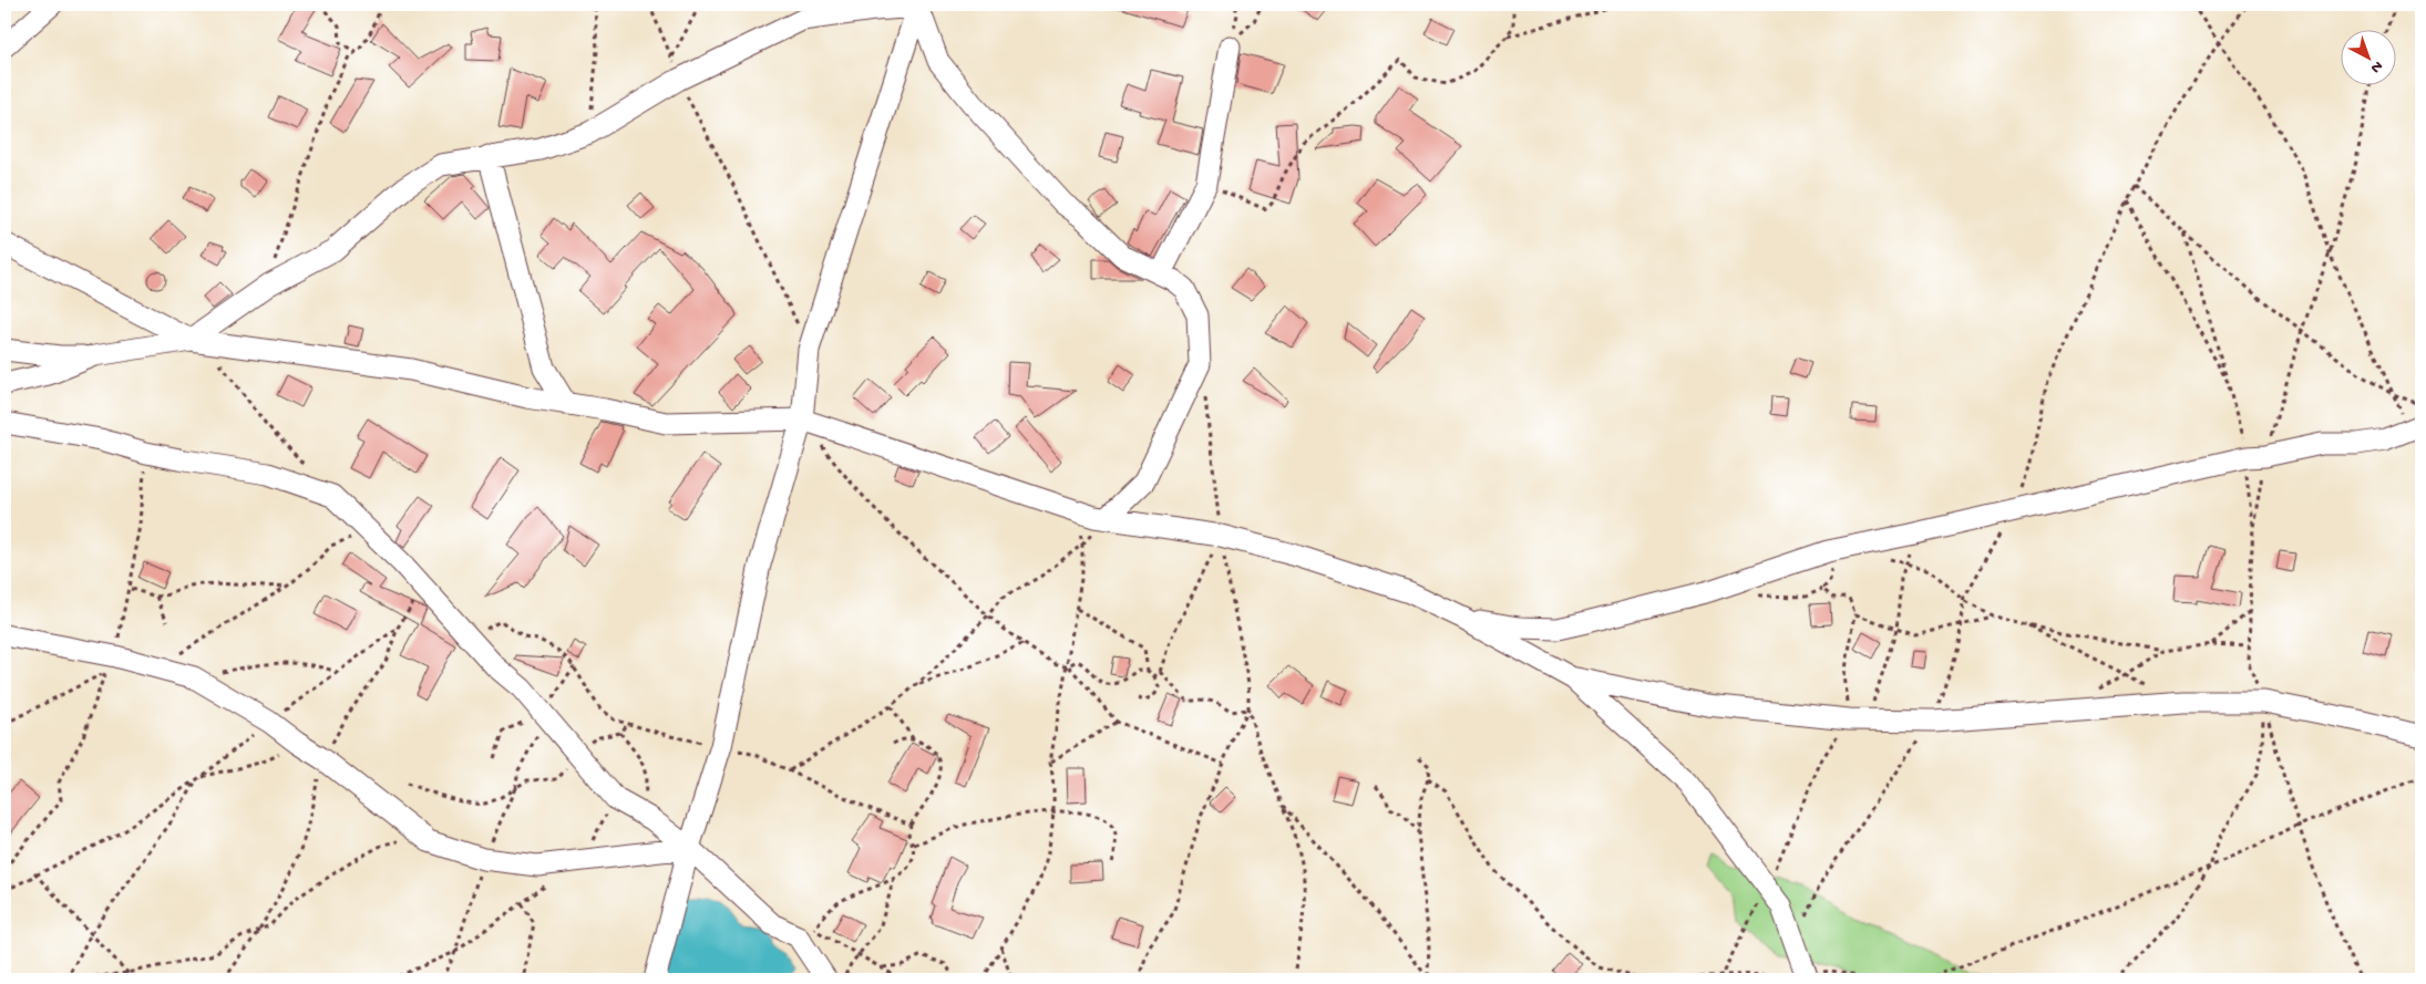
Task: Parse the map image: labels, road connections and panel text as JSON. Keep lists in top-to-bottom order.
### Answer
{
  "north": "bottom right"
}
